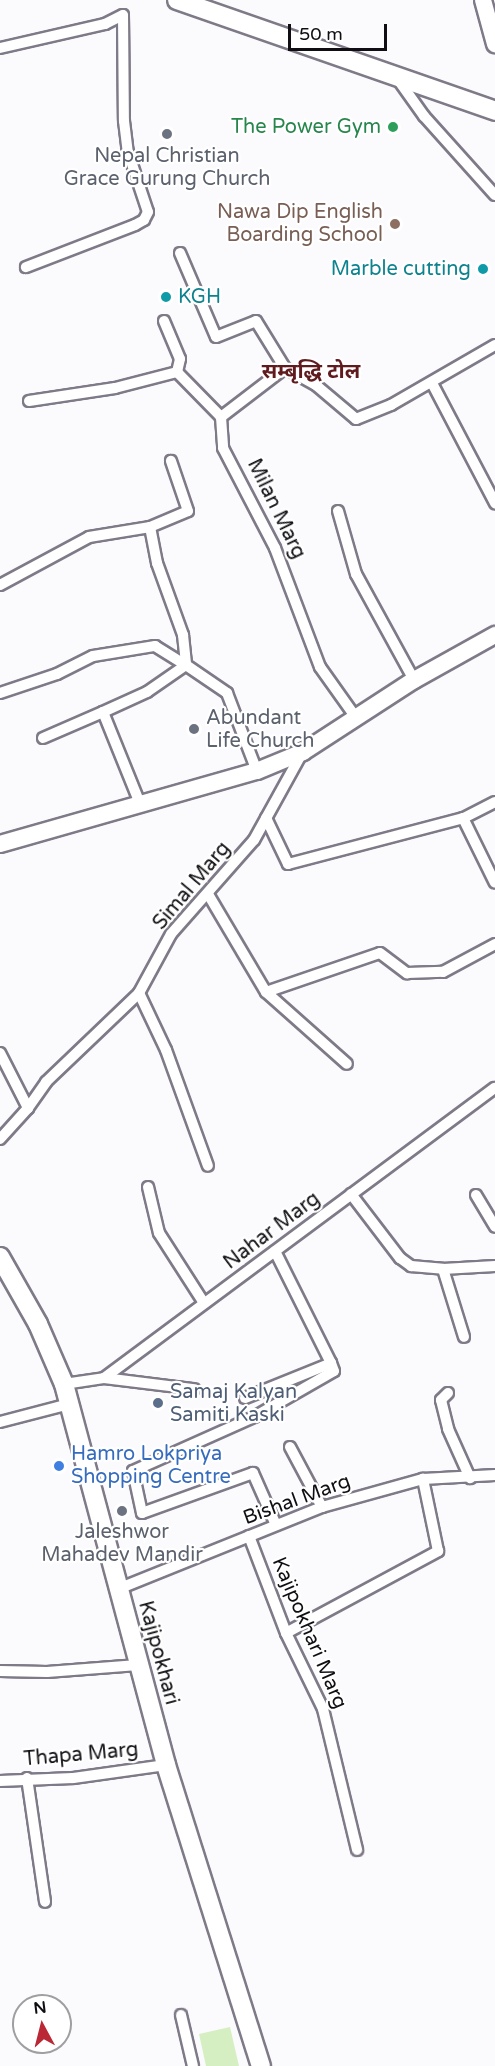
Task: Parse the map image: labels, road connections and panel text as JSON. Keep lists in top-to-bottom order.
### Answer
{
  "streets": {
    "main road": ["Kajipokhari"],
    "street": [
      "Milan Marg",
      "Simal Marg",
      "Nahar Marg",
      "Bishal Marg",
      "Kajipokhari Marg",
      "Thapa Marg"
    ]
  },
  "crossings": [
    ["Nahar Marg", "Kajipokhari"],
    ["Bishal Marg", "Kajipokhari Marg"],
    ["Bishal Marg", "Kajipokhari"],
    ["Kajipokhari", "Thapa Marg"]
  ],
  "districts": ["सम्बृद्धि टोल"],
  "places": [
    "The Power Gym",
    "Nepal Christian Grace Gurung Church",
    "Nawa Dip English Boarding School",
    "Marble cutting",
    "KGH",
    "Abundant Life Church",
    "Samaj Kalyan Samiti Kaski",
    "Hamro Lokpriya Shopping Centre",
    "Jaleshwor Mahadev Mandir"
  ],
  "scale_bar": "50 m",
  "north": "top"
}
